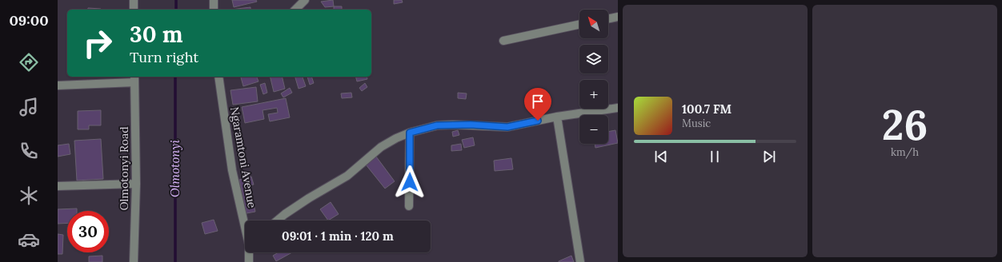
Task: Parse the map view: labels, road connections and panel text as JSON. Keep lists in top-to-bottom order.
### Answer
{
  "streets": {
    "street": ["Ngaramtoni Avenue", "Olmotonyi Road"]
  },
  "water": ["Olmotonyi"],
  "north": "top left",
  "page": {
    "tabs": "09:00",
    "tile": ["26", "km/h"],
    "map_buttons": ["+", "−"],
    "turn": ["30 m", "Turn right"],
    "song": ["100.7 FM", "Music"],
    "limit": "30",
    "trip": "09:01 · 1 min · 120 m"
  }
}
